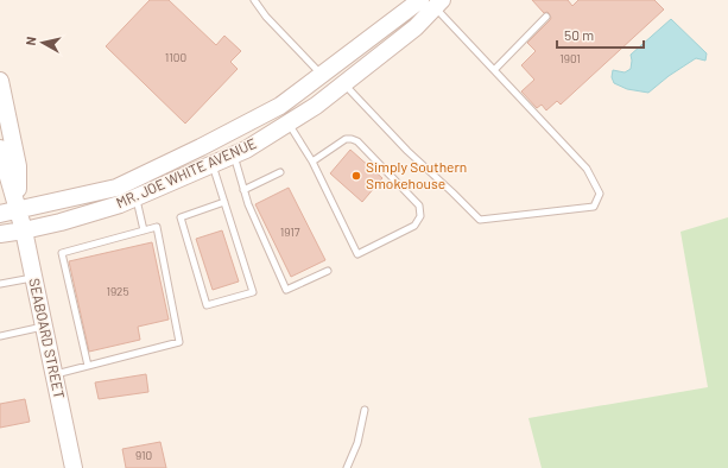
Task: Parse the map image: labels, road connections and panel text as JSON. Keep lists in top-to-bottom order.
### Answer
{
  "streets": {
    "main road": ["MR. JOE WHITE AVENUE", "SEABOARD STREET"]
  },
  "crossings": [
    ["MR. JOE WHITE AVENUE", "SEABOARD STREET"]
  ],
  "places": ["Simply Southern Smokehouse"],
  "house_numbers": [
    "1100",
    "1901",
    "1917",
    "1925",
    "910"
  ],
  "scale_bar": "50 m",
  "north": "left"
}
